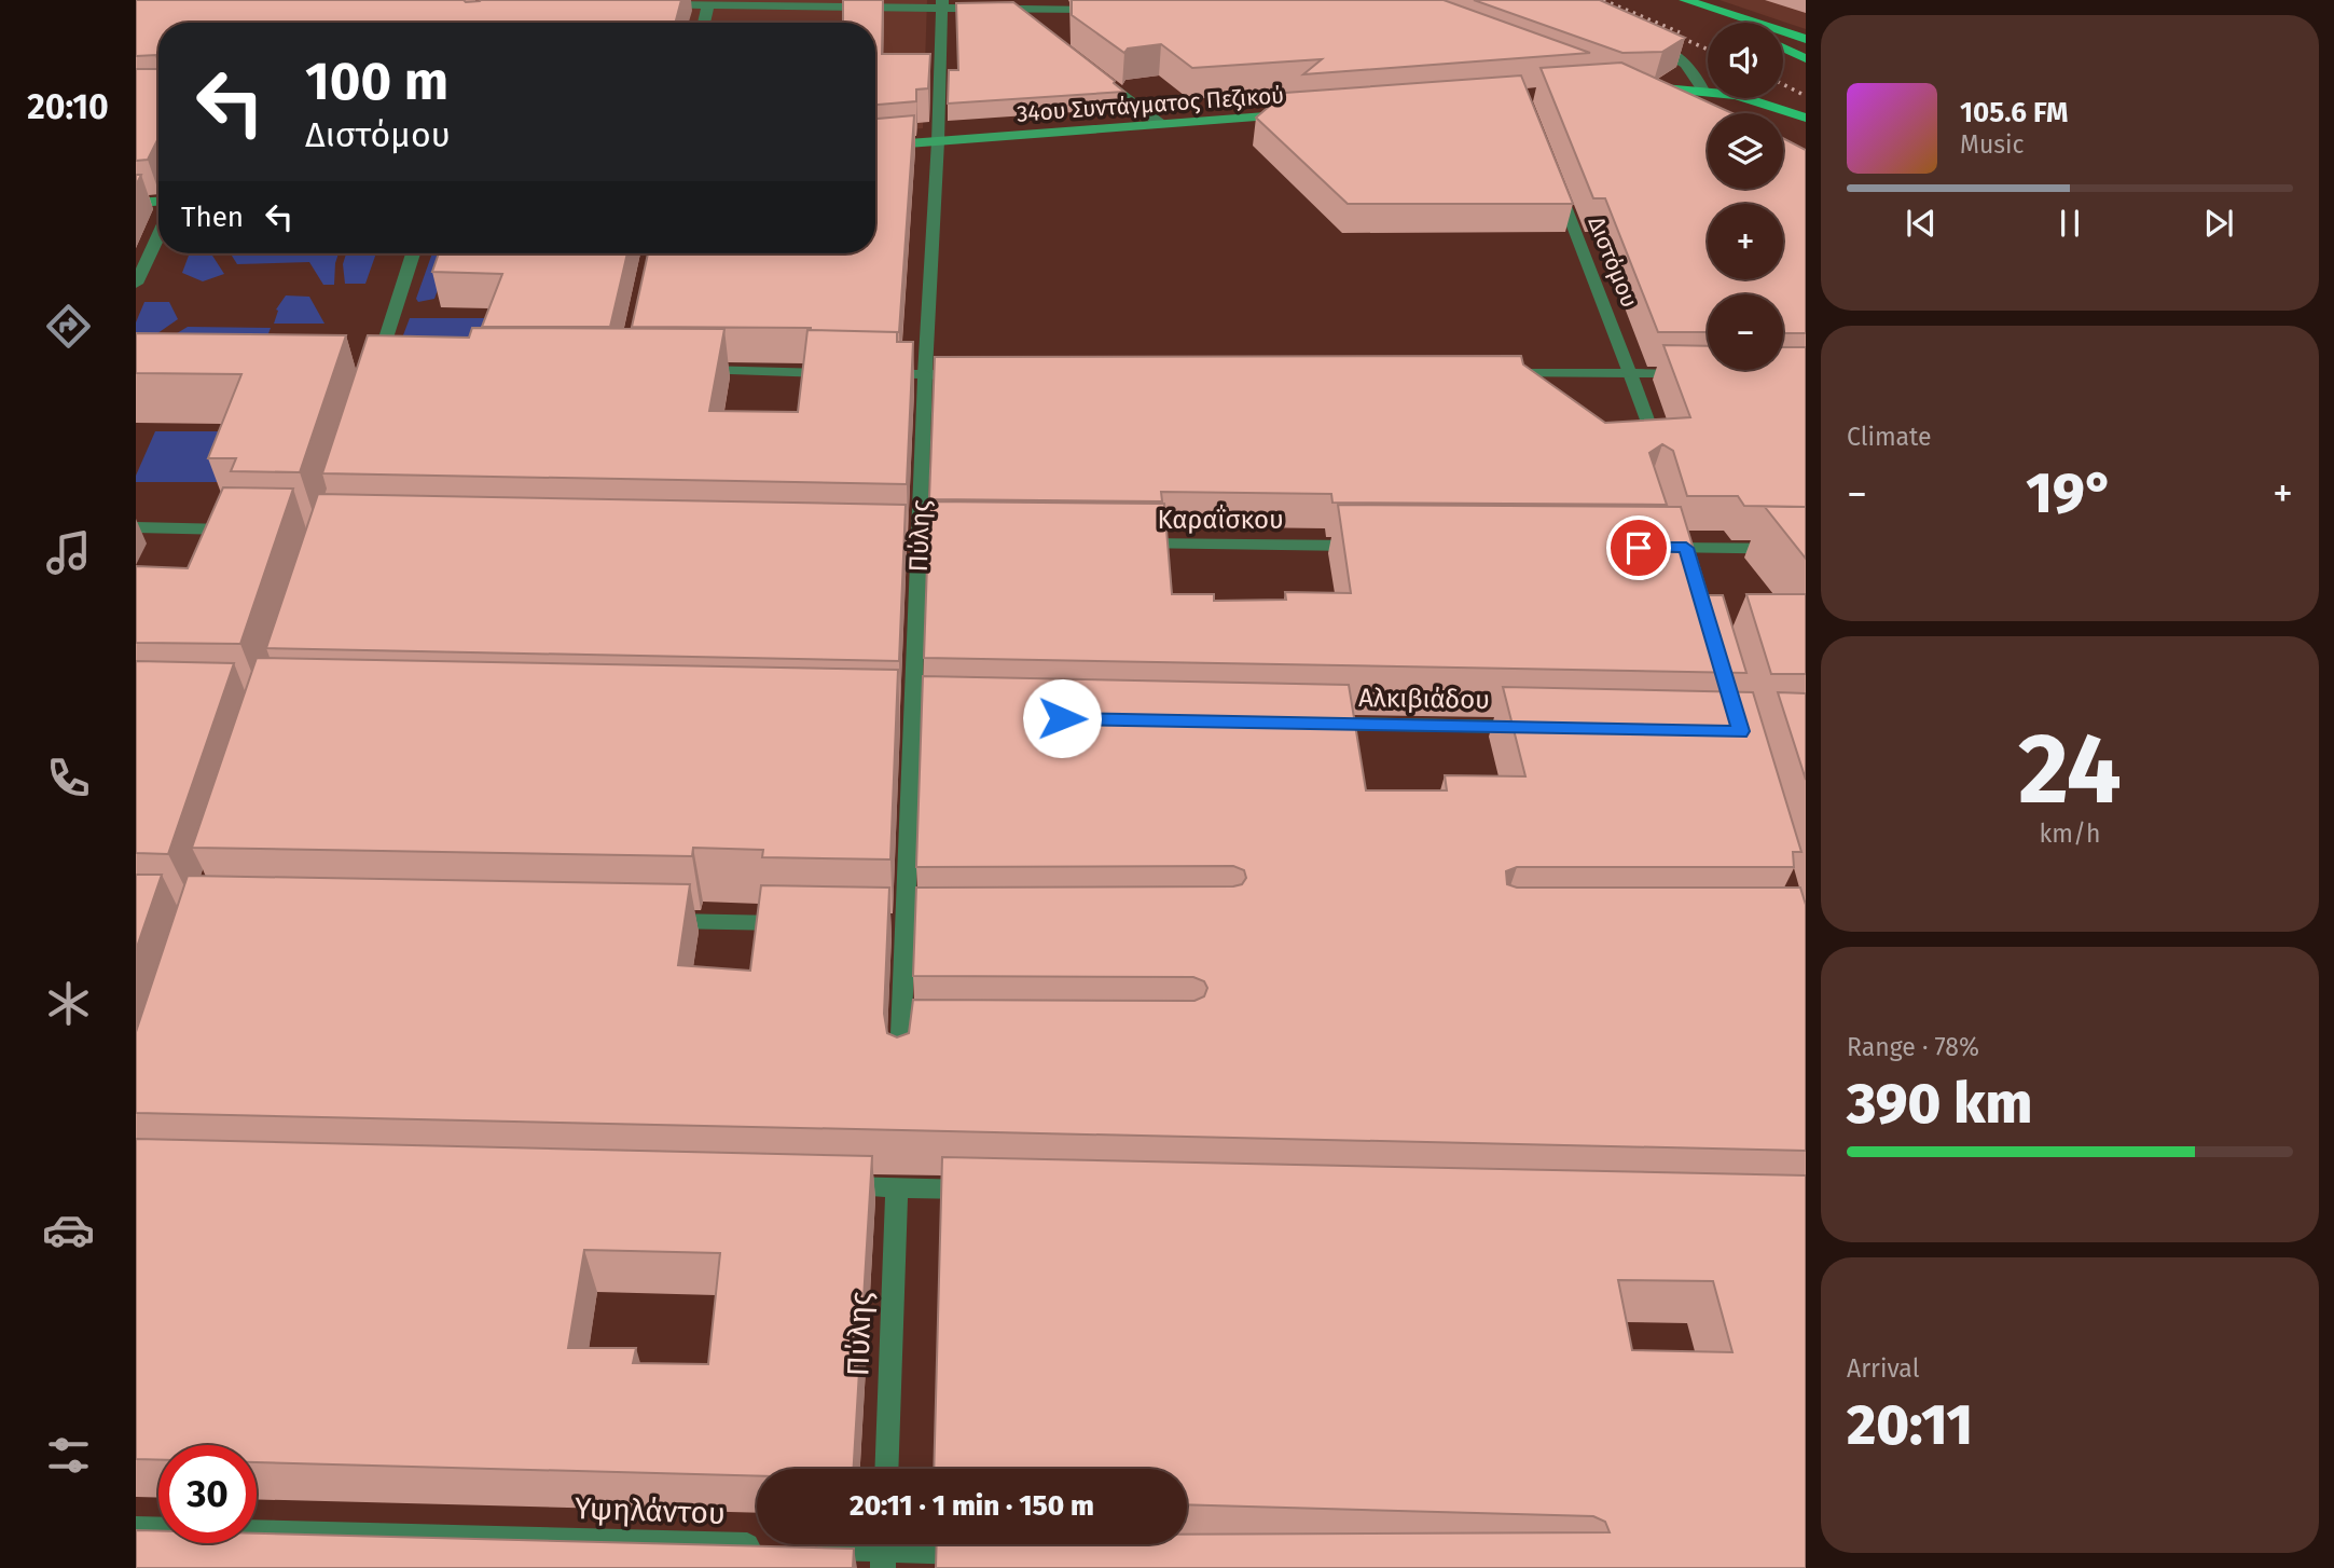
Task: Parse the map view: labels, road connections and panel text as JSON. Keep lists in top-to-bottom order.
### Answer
{
  "streets": {
    "main road": ["34ου Συντάγματος Πεζικού"],
    "street": [
      "Διστόμου",
      "Καραΐσκου",
      "Πύλης",
      "Αλκιβιάδου",
      "Υψηλάντου"
    ]
  },
  "crossings": [
    ["34ου Συντάγματος Πεζικού", "Πύλης"]
  ],
  "page": {
    "tabs": "20:10",
    "map_buttons": ["+", "−"],
    "turn": ["100 m", "Διστόμου"],
    "song": ["105.6 FM", "Music"],
    "then": "Then",
    "tile": [
      "Climate",
      ["24", "km/h"],
      ["Range · 78%", "390 km"],
      ["Arrival", "20:11"]
    ],
    "heat": ["−", "19°", "+"],
    "limit": "30",
    "trip": "20:11 · 1 min · 150 m"
  }
}
